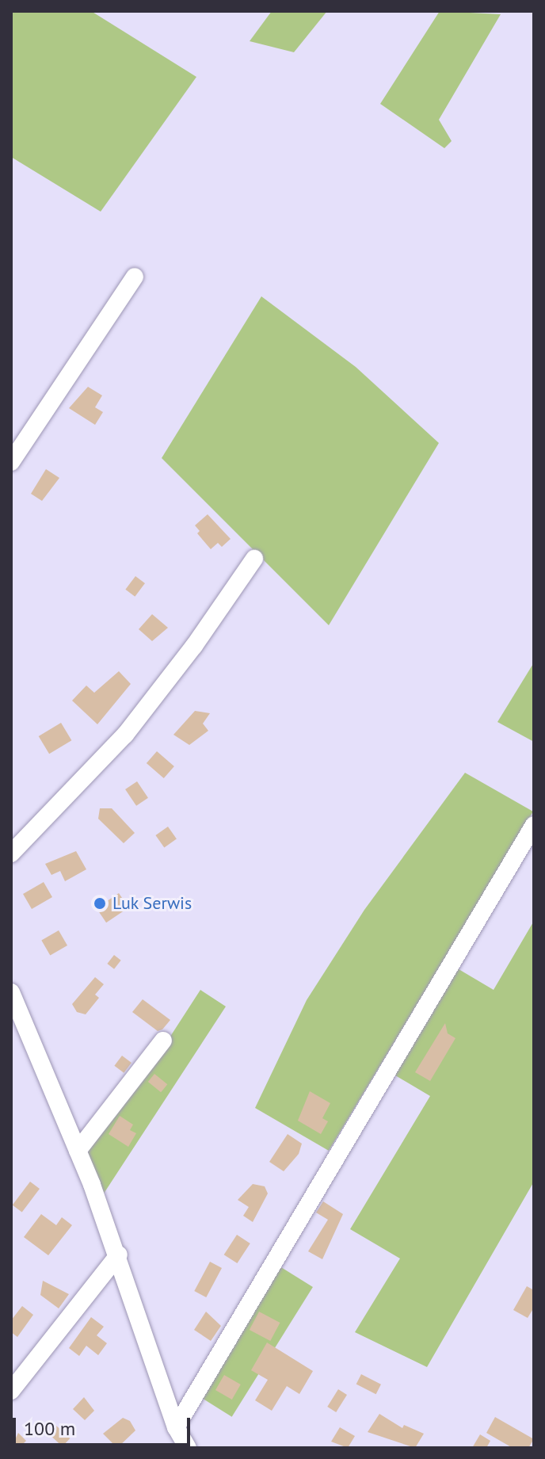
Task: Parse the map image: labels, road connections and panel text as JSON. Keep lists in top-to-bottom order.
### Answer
{
  "places": ["Luk Serwis"],
  "scale_bar": "100 m"
}
